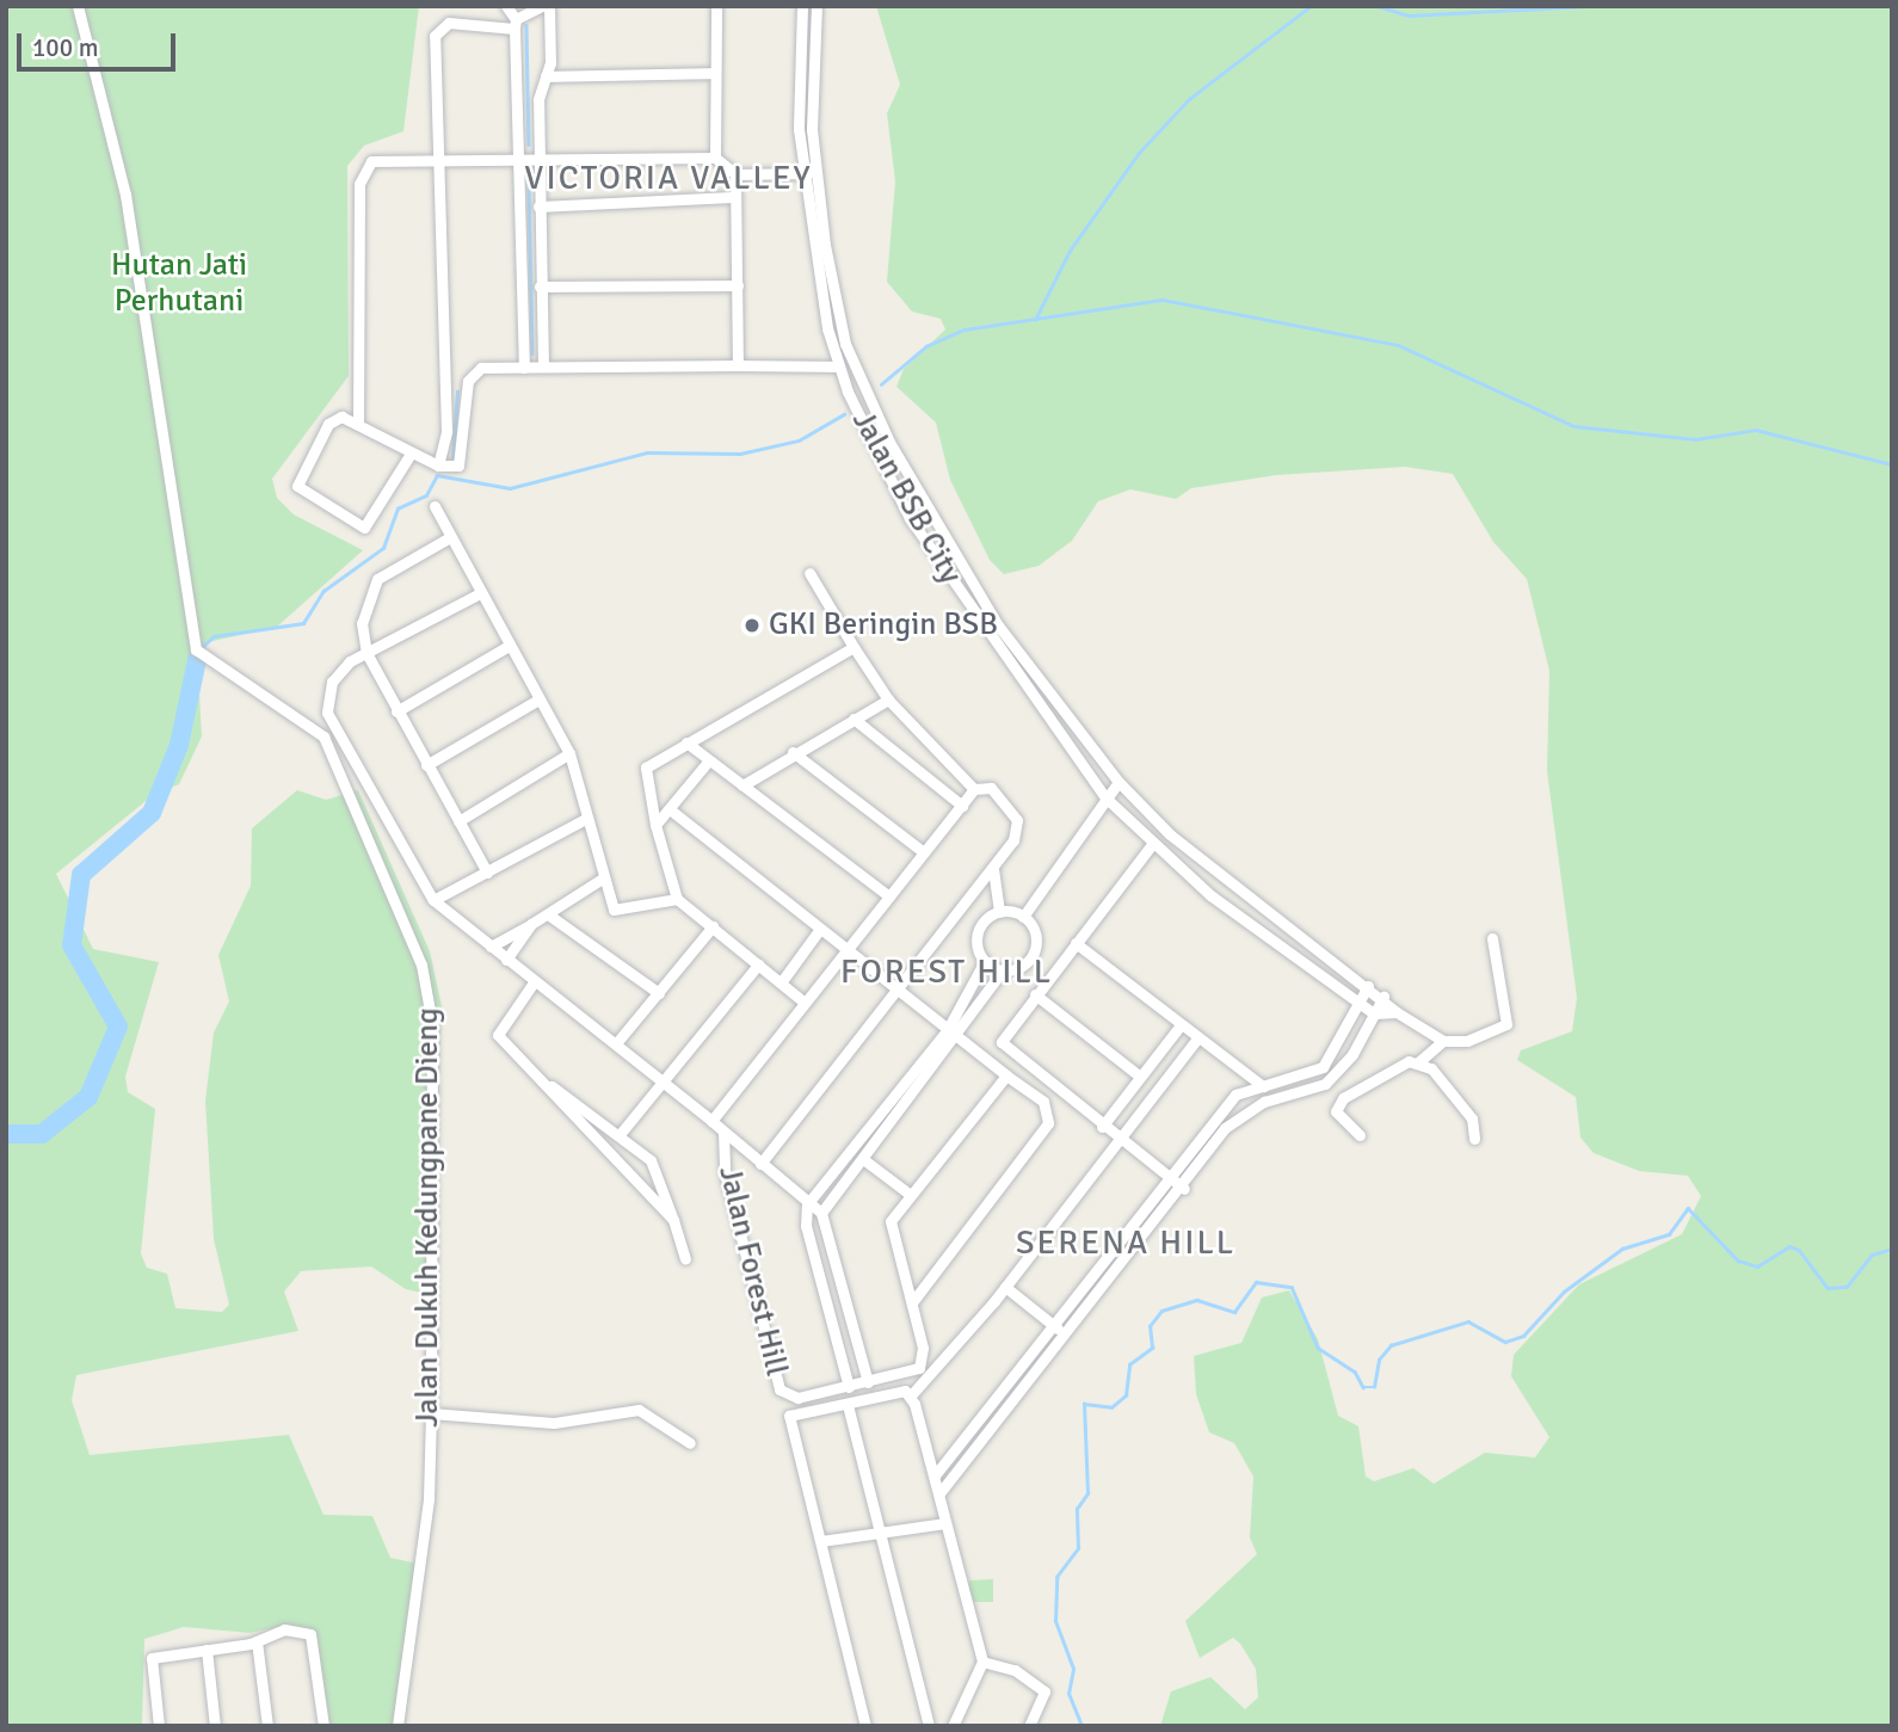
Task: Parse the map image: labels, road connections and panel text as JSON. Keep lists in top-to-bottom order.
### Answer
{
  "streets": {
    "street": ["Jalan BSB City", "Jalan Dukuh Kedungpane Dieng", "Jalan Forest Hill"]
  },
  "districts": ["VICTORIA VALLEY", "FOREST HILL", "SERENA HILL"],
  "parks": ["Hutan Jati Perhutani"],
  "places": ["GKI Beringin BSB"],
  "scale_bar": "100 m"
}
